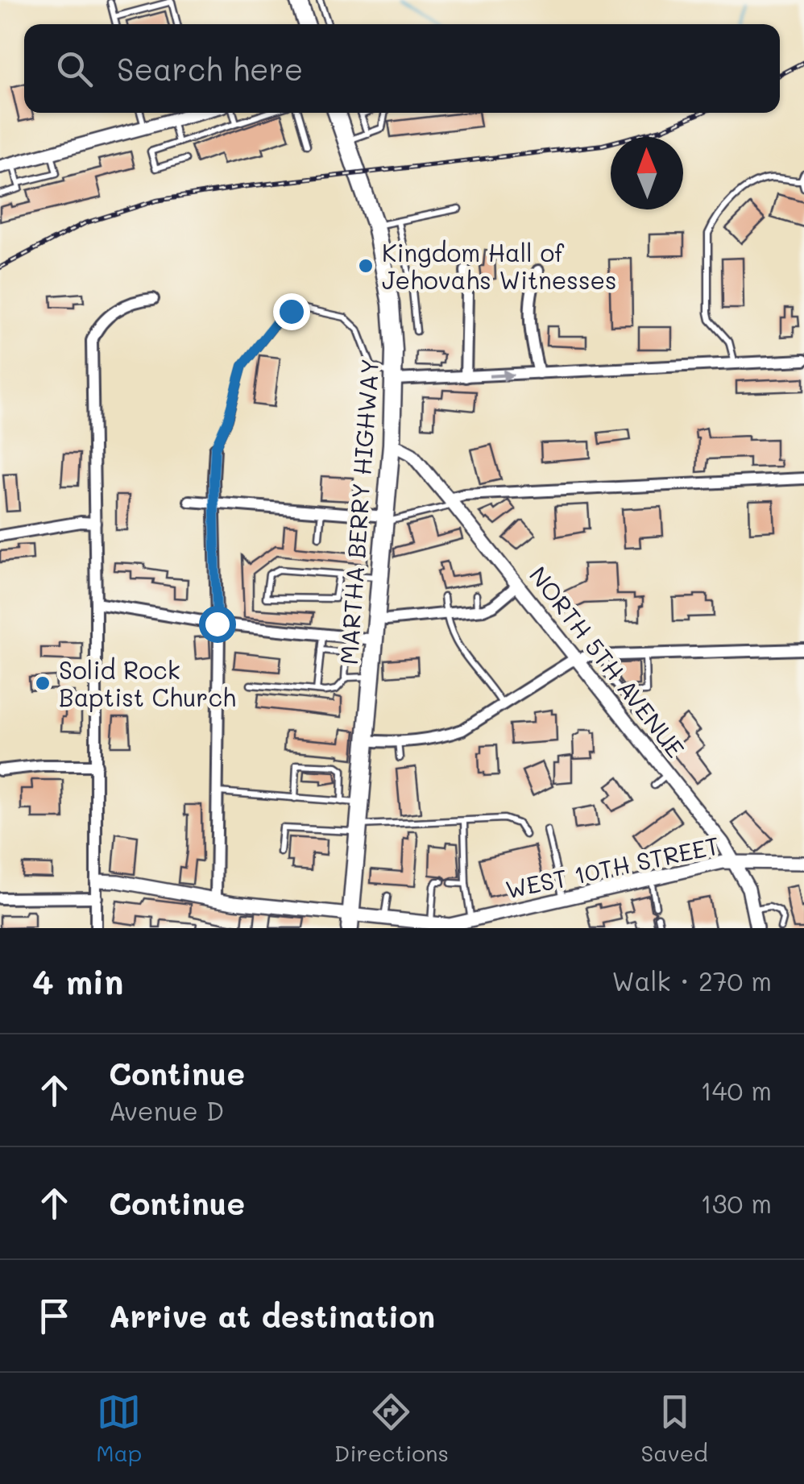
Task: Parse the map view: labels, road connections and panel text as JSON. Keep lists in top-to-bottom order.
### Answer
{
  "streets": {
    "main road": ["MARTHA BERRY HIGHWAY"],
    "street": ["NORTH 5TH AVENUE", "WEST 10TH STREET"]
  },
  "crossings": [
    ["MARTHA BERRY HIGHWAY", "NORTH 5TH AVENUE"],
    ["MARTHA BERRY HIGHWAY", "WEST 10TH STREET"],
    ["NORTH 5TH AVENUE", "WEST 10TH STREET"]
  ],
  "places": ["Kingdom Hall of Jehovahs Witnesses", "Solid Rock Baptist Church"],
  "north": "top",
  "page": {
    "search": "Search here",
    "heading": ["4 min", "Walk · 270 m"],
    "list": [
      ["Continue", "Avenue D", "140 m"],
      ["Continue", "130 m"],
      "Arrive at destination"
    ],
    "nav": ["Map", "Directions", "Saved"]
  }
}
